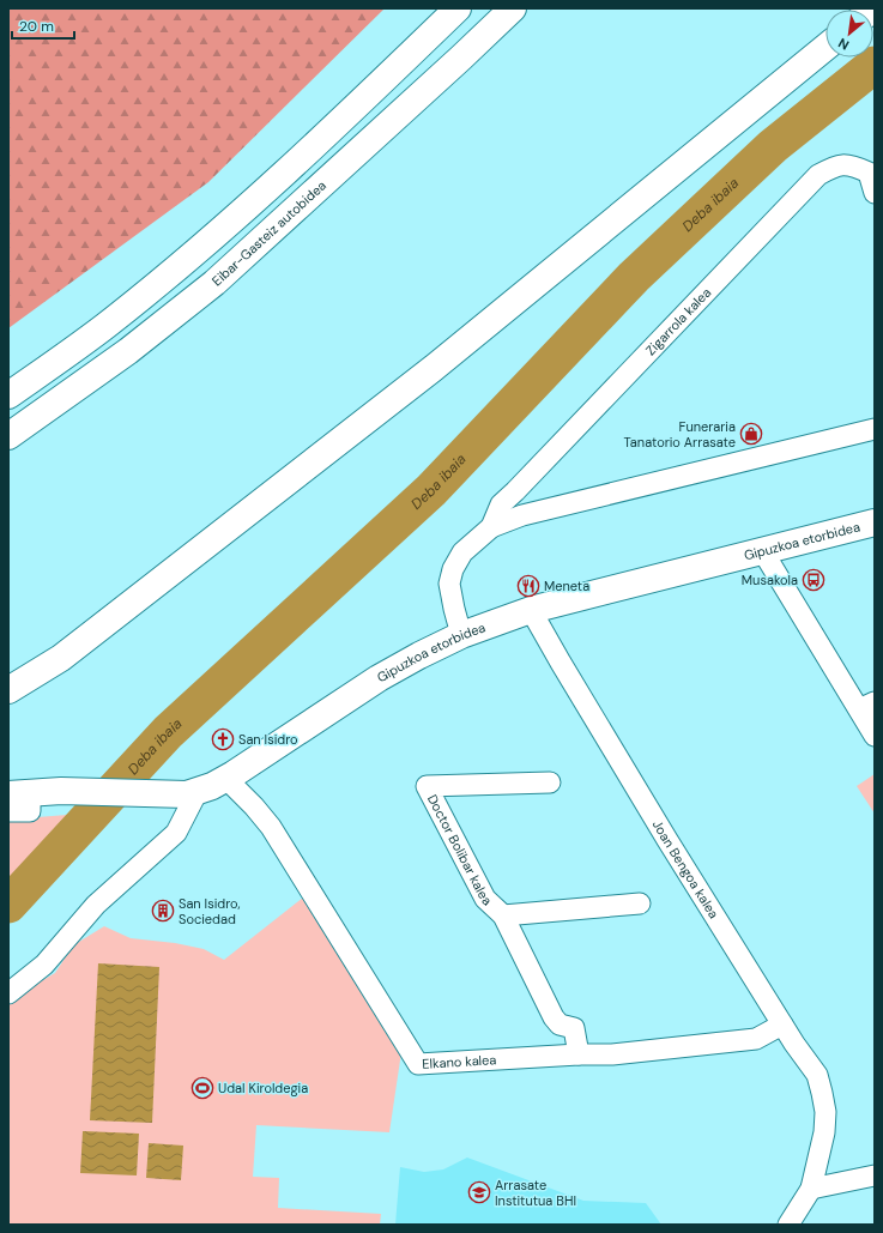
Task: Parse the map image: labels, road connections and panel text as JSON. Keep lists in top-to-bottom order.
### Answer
{
  "streets": {
    "main road": ["Eibar-Gasteiz autobidea", "Gipuzkoa etorbidea"],
    "street": [
      "Zigarrola kalea",
      "Doctor Bolibar kalea",
      "Joan Bengoa kalea",
      "Elkano kalea"
    ]
  },
  "crossings": [
    ["Zigarrola kalea", "Gipuzkoa etorbidea"],
    ["Gipuzkoa etorbidea", "Joan Bengoa kalea"],
    ["Gipuzkoa etorbidea", "Elkano kalea"],
    ["Doctor Bolibar kalea", "Elkano kalea"],
    ["Joan Bengoa kalea", "Elkano kalea"]
  ],
  "water": ["Deba ibaia"],
  "places": {
    "shop": ["Funeraria Tanatorio Arrasate"],
    "bus stop": ["Musakola"],
    "restaurant": ["Meneta"],
    "church": ["San Isidro"],
    "building": ["San Isidro, Sociedad"],
    "sports": ["Udal Kiroldegia"],
    "school or university": ["Arrasate Institutua BHI"]
  },
  "scale_bar": "20 m",
  "north": "bottom left"
}
